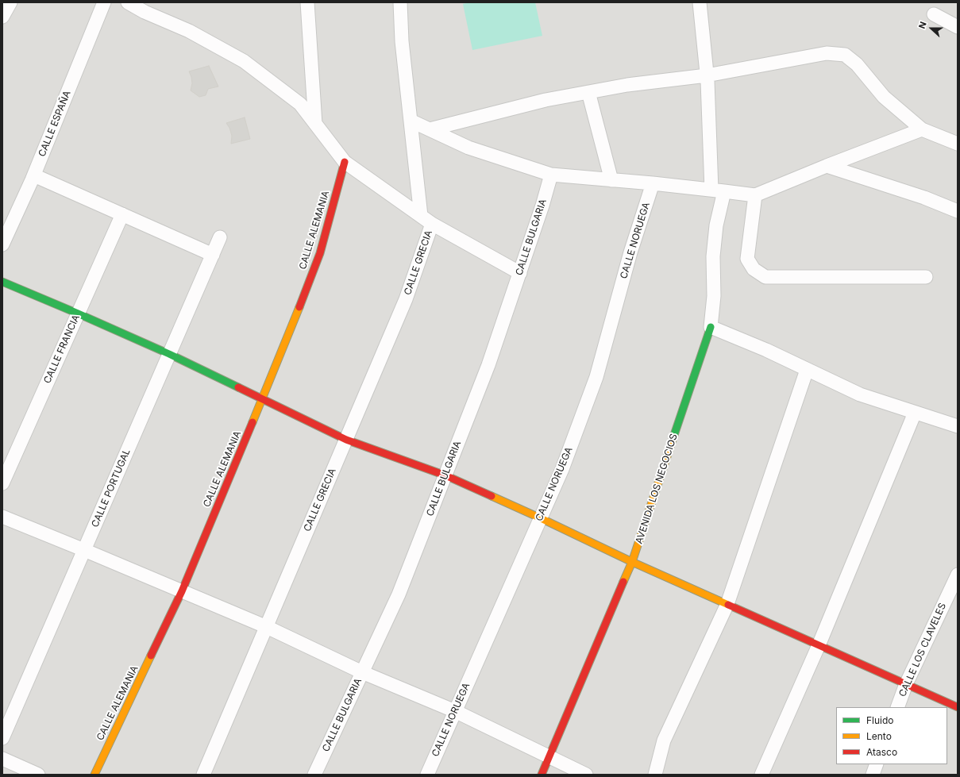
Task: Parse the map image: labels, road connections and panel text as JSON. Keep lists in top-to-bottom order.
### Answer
{
  "streets": {
    "street": [
      "CALLE ESPAÑA",
      "CALLE ALEMANIA",
      "CALLE BULGARIA",
      "CALLE NORUEGA",
      "CALLE GRECIA",
      "CALLE FRANCIA",
      "CALLE PORTUGAL",
      "AVENIDA LOS NEGOCIOS",
      "CALLE LOS CLAVELES"
    ]
  },
  "legend": ["Fluido", "Lento", "Atasco"],
  "north": "left"
}
